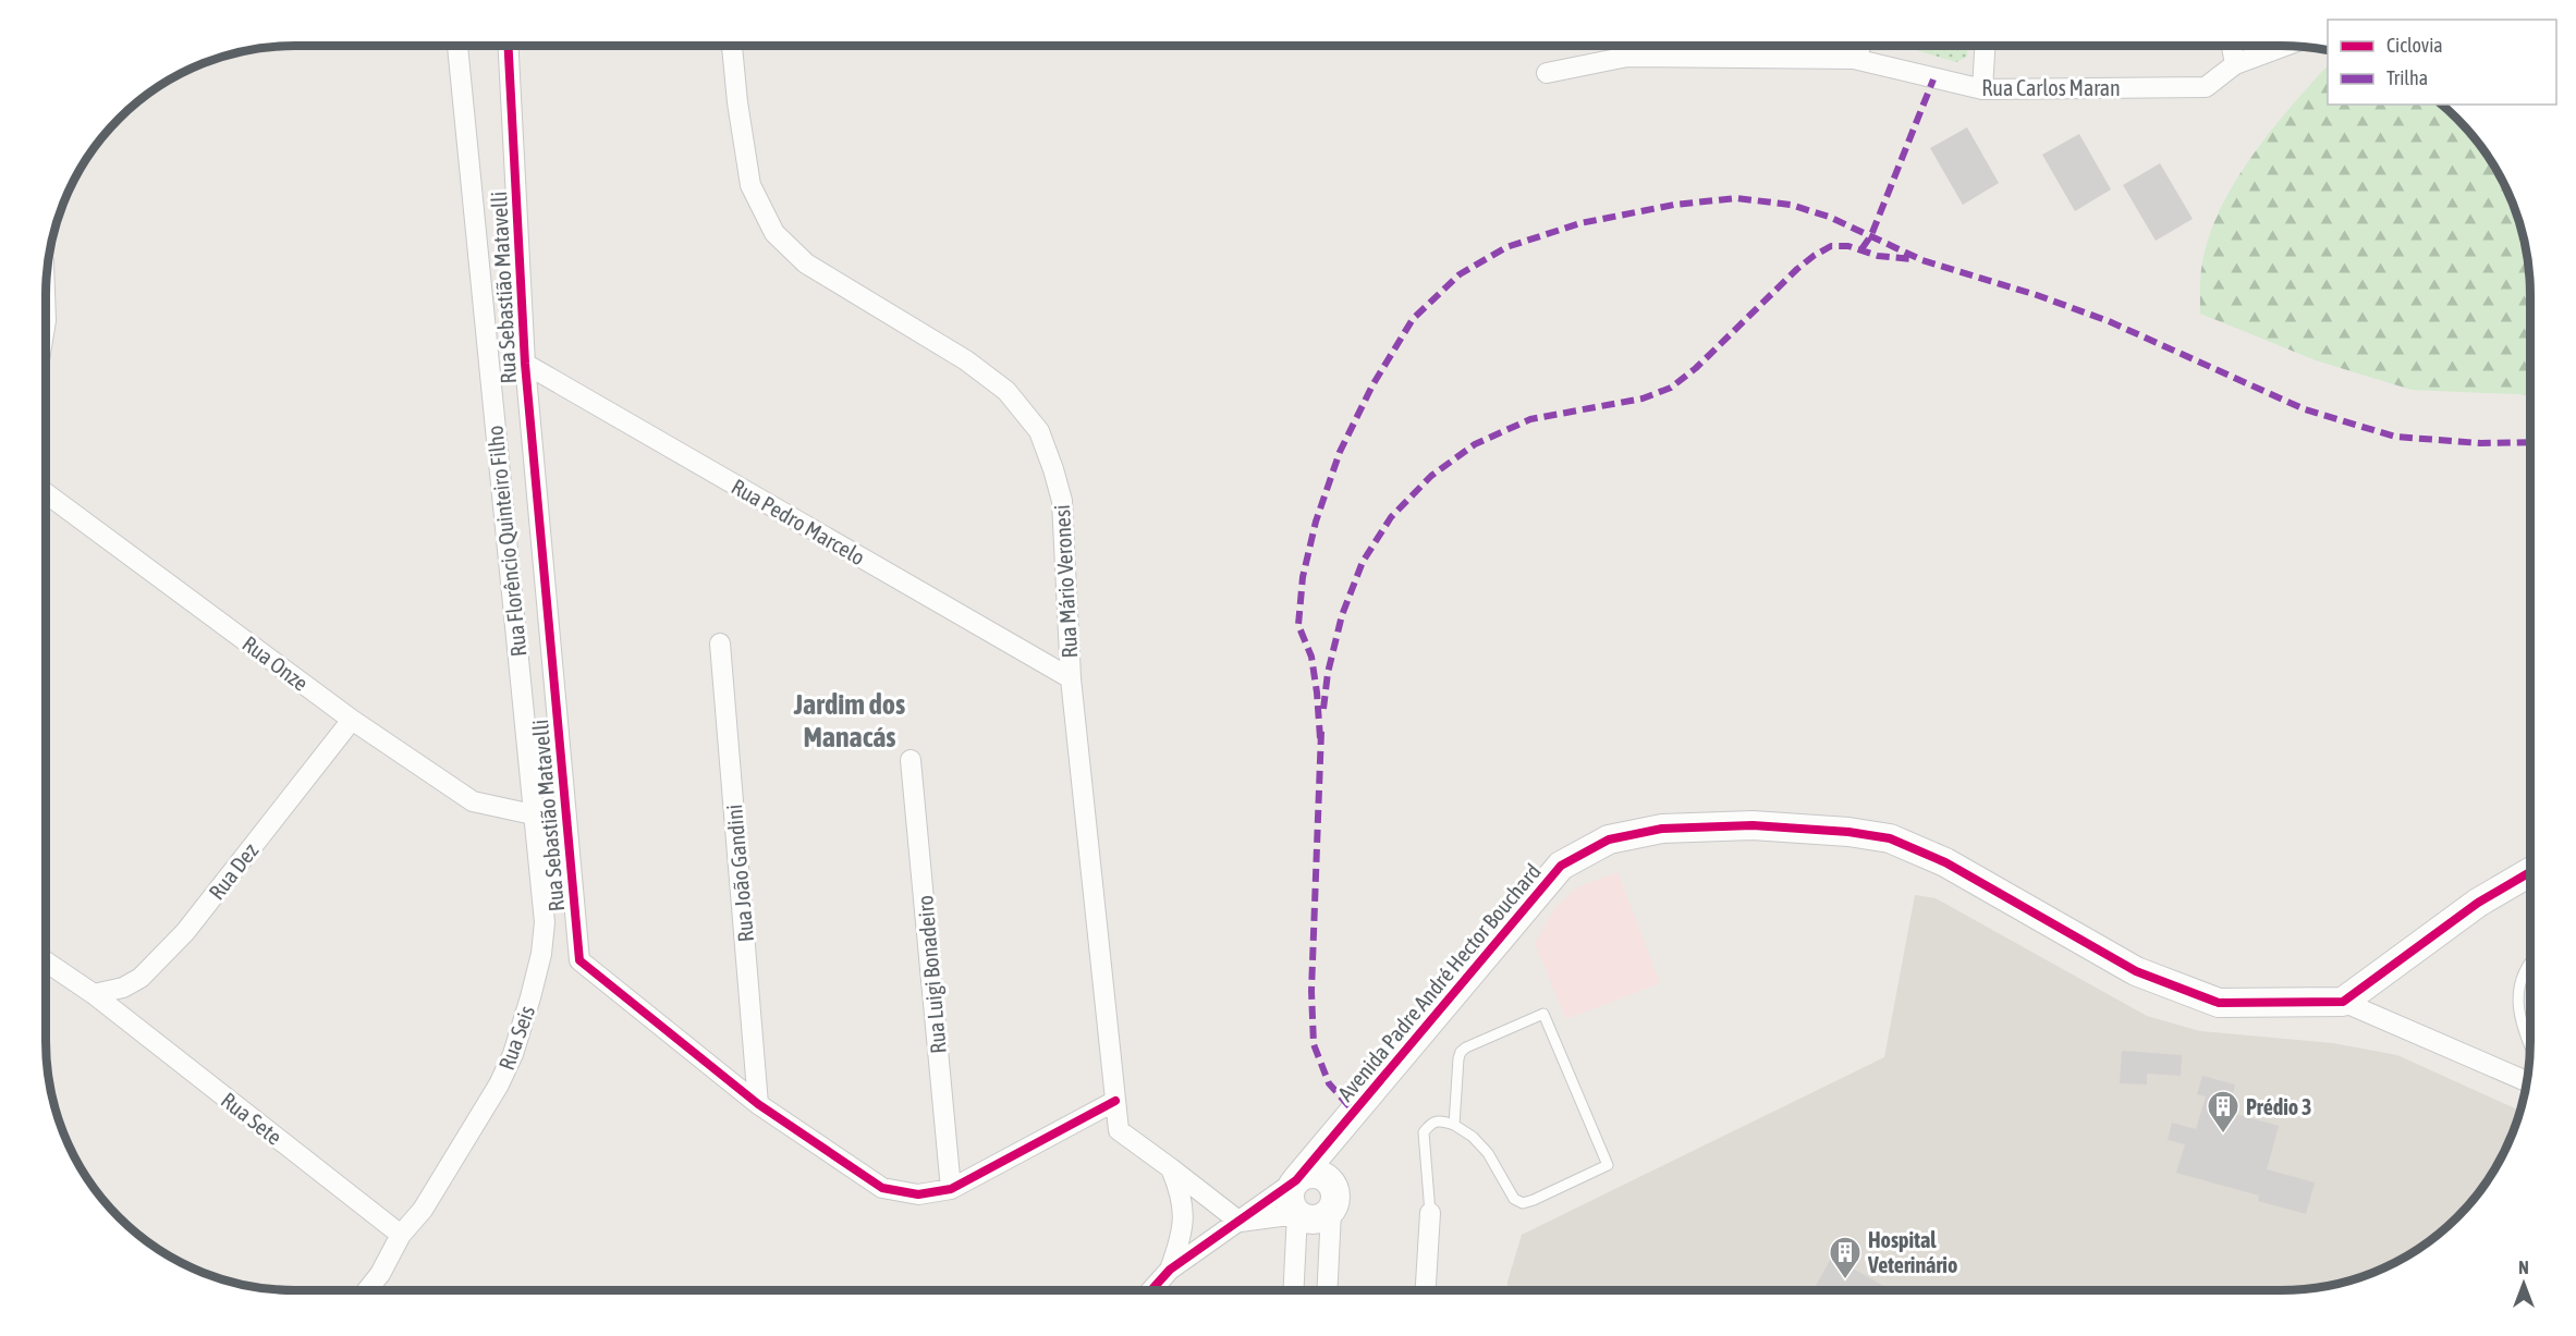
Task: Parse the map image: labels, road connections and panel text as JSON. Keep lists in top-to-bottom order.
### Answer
{
  "streets": {
    "street": [
      "Rua Carlos Maran",
      "Rua Sebastião Matavelli",
      "Rua Pedro Marcelo",
      "Rua Florêncio Quinteiro Filho",
      "Rua Mário Veronesi",
      "Rua Onze",
      "Rua Dez",
      "Rua João Gandini",
      "Rua Luigi Bonadeiro",
      "Avenida Padre André Hector Bouchard",
      "Rua Seis",
      "Rua Sete"
    ]
  },
  "crossings": [
    ["Rua Sebastião Matavelli", "Rua Pedro Marcelo"],
    ["Rua Sebastião Matavelli", "Rua Mário Veronesi"],
    ["Rua Sebastião Matavelli", "Rua João Gandini"],
    ["Rua Sebastião Matavelli", "Rua Luigi Bonadeiro"],
    ["Rua Pedro Marcelo", "Rua Mário Veronesi"],
    ["Rua Florêncio Quinteiro Filho", "Rua Onze"],
    ["Rua Florêncio Quinteiro Filho", "Rua Seis"],
    ["Rua Onze", "Rua Dez"],
    ["Rua Onze", "Rua Seis"],
    ["Rua Dez", "Rua Sete"],
    ["Rua Seis", "Rua Sete"]
  ],
  "districts": ["Jardim dos Manacás"],
  "places": {
    "building": ["Prédio 3", "Hospital Veterinário"]
  },
  "legend": ["Ciclovia", "Trilha"],
  "north": "top"
}
